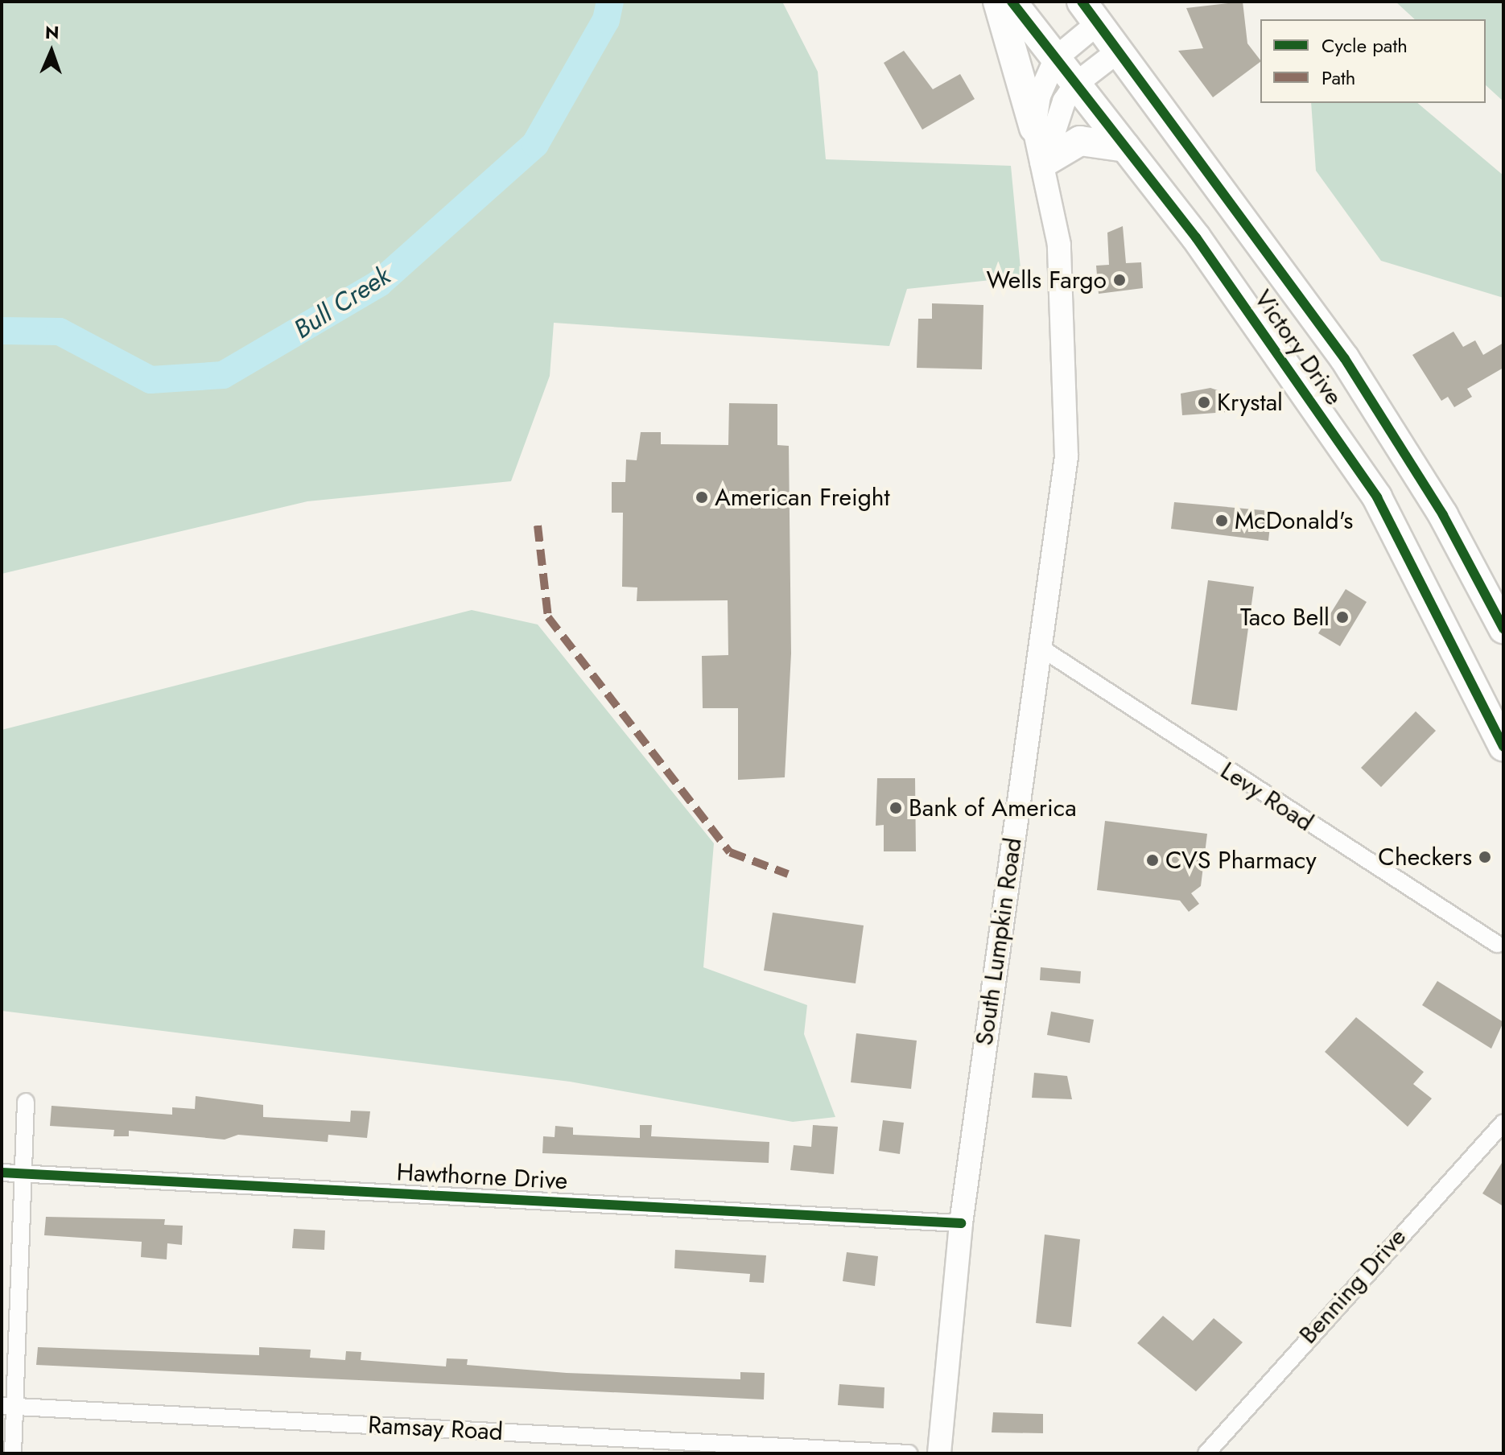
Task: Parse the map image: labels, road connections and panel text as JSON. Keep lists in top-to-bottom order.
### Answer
{
  "streets": {
    "highway": ["Victory Drive"],
    "main road": ["South Lumpkin Road"],
    "street": [
      "Levy Road",
      "Hawthorne Drive",
      "Benning Drive",
      "Ramsay Road"
    ]
  },
  "crossings": [
    ["Victory Drive", "South Lumpkin Road"],
    ["Levy Road", "South Lumpkin Road"],
    ["South Lumpkin Road", "Hawthorne Drive"]
  ],
  "water": ["Bull Creek"],
  "places": [
    "Wells Fargo",
    "Krystal",
    "American Freight",
    "McDonald's",
    "Taco Bell",
    "Bank of America",
    "Checkers",
    "CVS Pharmacy"
  ],
  "legend": ["Cycle path", "Path"],
  "north": "top"
}
